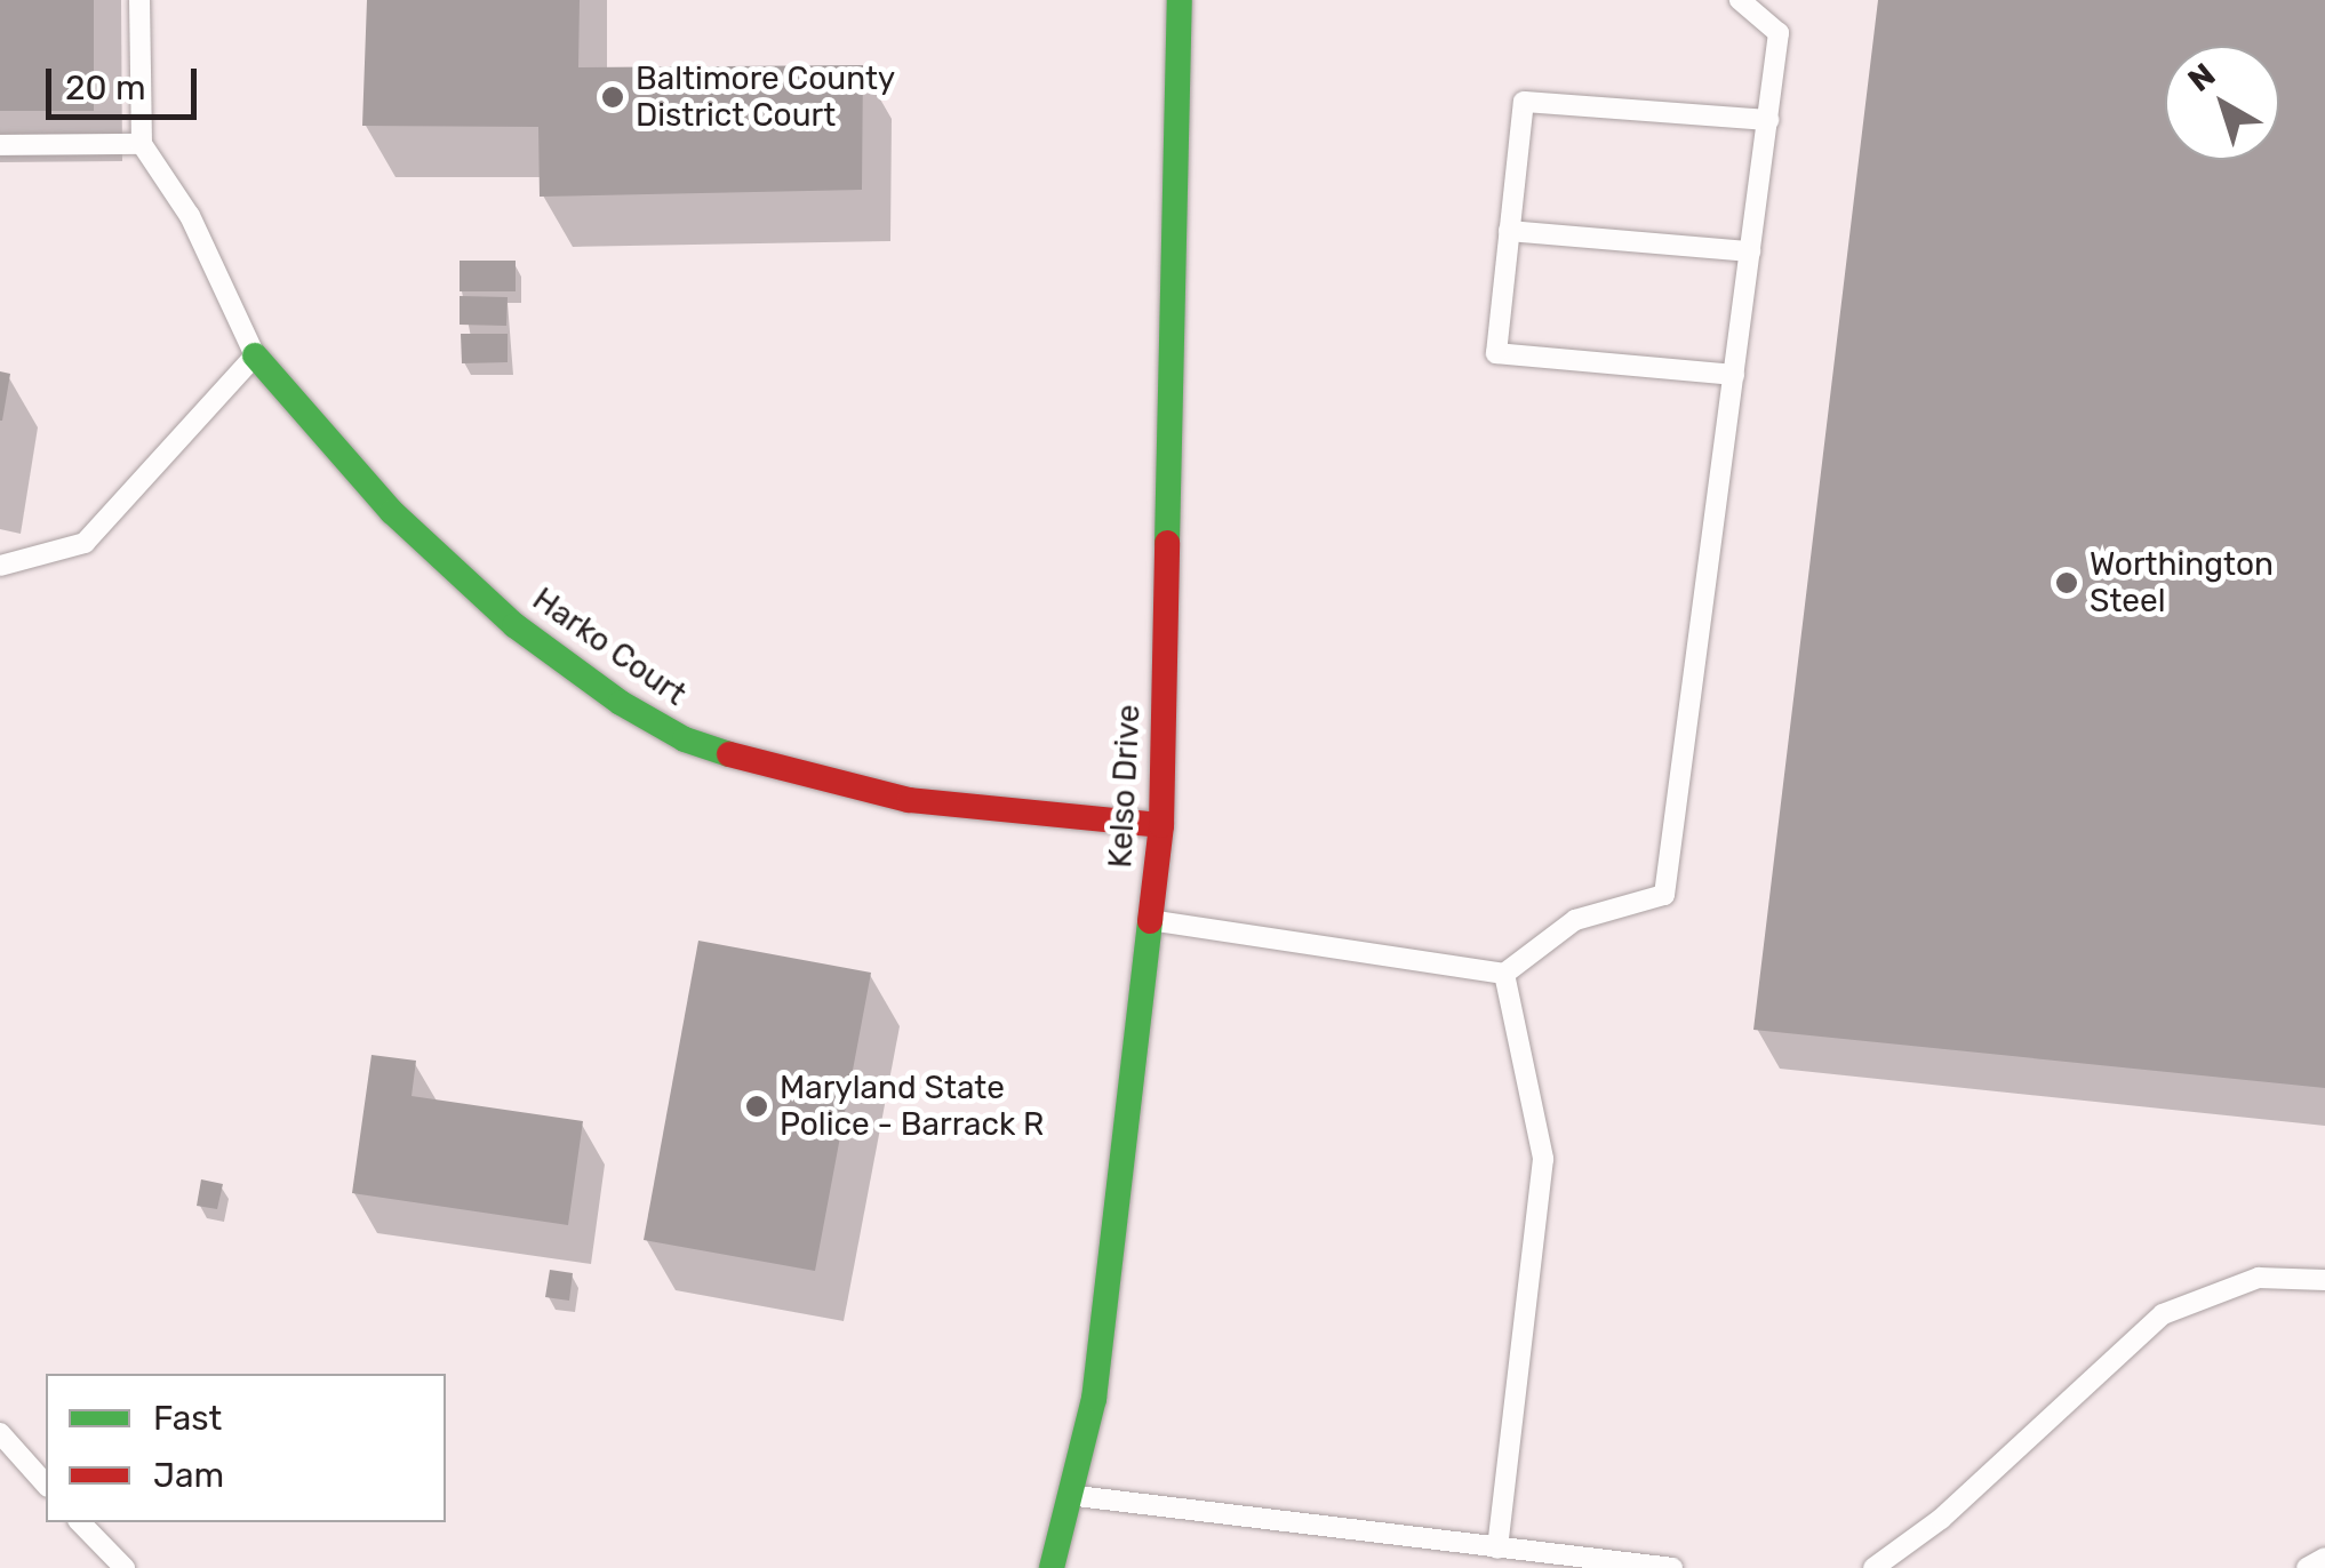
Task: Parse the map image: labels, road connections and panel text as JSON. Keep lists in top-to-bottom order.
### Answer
{
  "streets": {
    "street": ["Harko Court", "Kelso Drive"]
  },
  "crossings": [
    ["Harko Court", "Kelso Drive"]
  ],
  "places": ["Baltimore County District Court", "Worthington Steel", "Maryland State Police - Barrack R"],
  "legend": ["Fast", "Jam"],
  "scale_bar": "20 m",
  "north": "top left"
}
